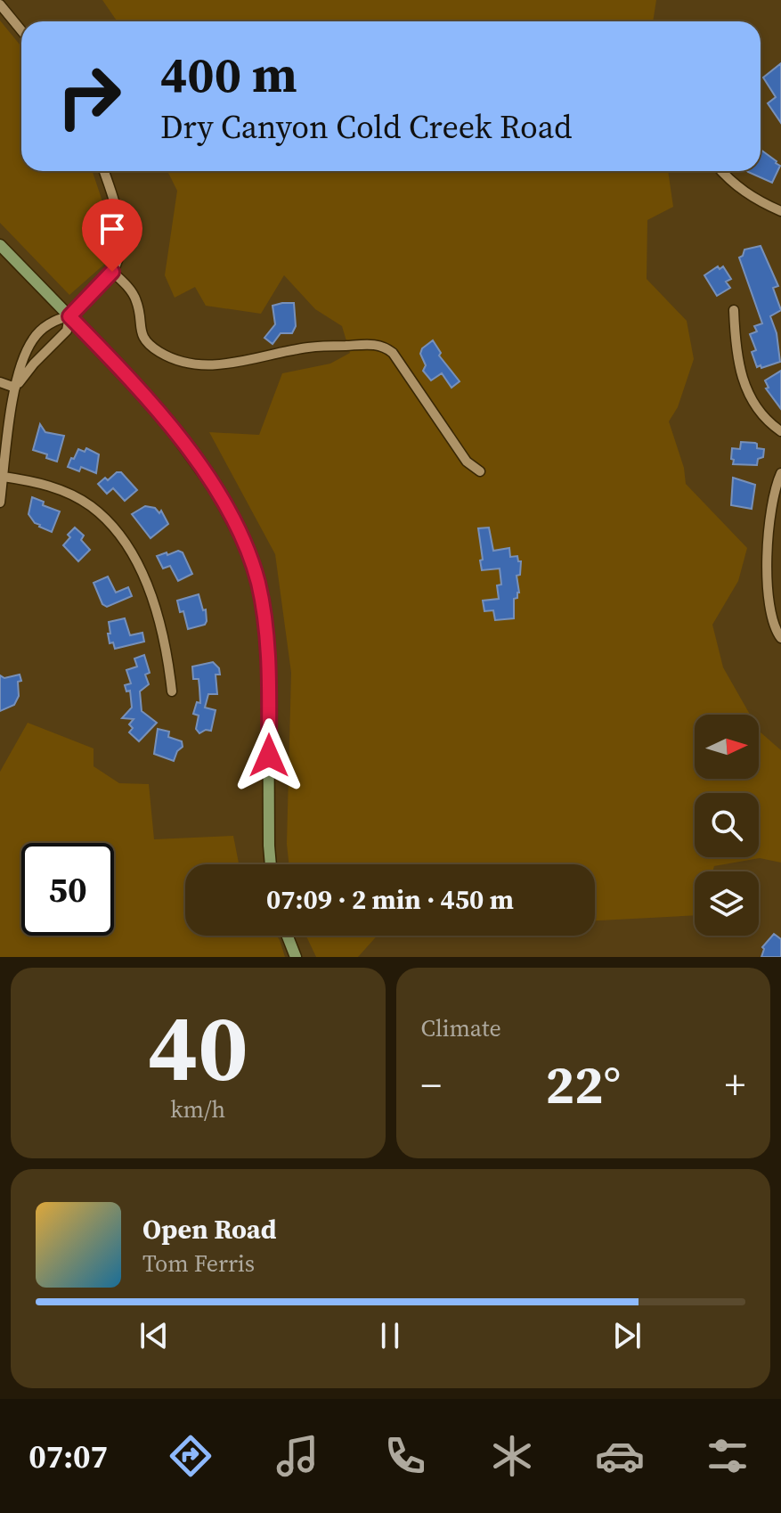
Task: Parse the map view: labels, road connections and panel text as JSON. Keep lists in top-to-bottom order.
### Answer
{
  "north": "right",
  "page": {
    "turn": ["400 m", "Dry Canyon Cold Creek Road"],
    "limit": "50",
    "trip": "07:09 · 2 min · 450 m",
    "tile": [
      ["40", "km/h"],
      "Climate"
    ],
    "heat": ["−", "22°", "+"],
    "song": ["Open Road", "Tom Ferris"],
    "tabs": "07:07"
  }
}
